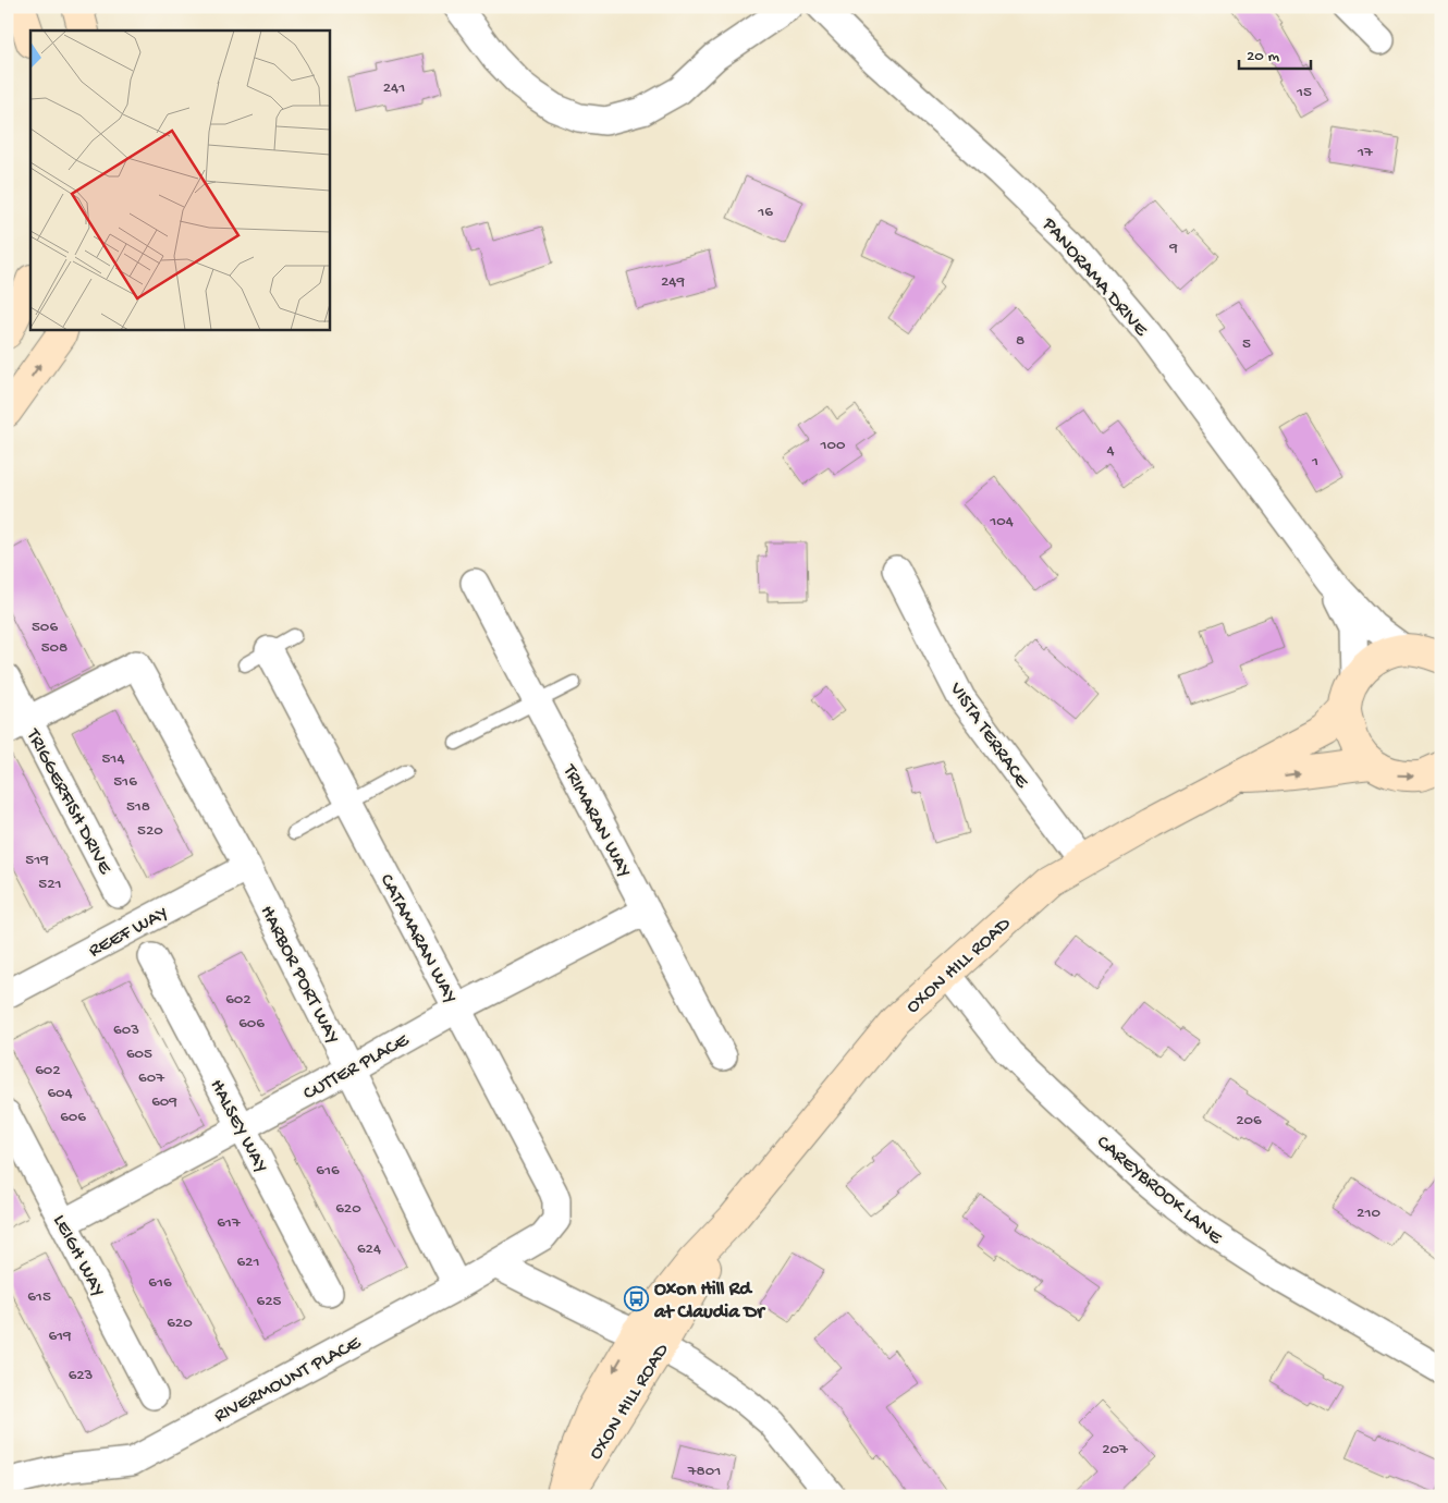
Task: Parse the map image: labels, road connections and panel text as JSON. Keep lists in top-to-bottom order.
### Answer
{
  "streets": {
    "main road": ["OXON HILL ROAD"],
    "street": [
      "PANORAMA DRIVE",
      "VISTA TERRACE",
      "TRIGGERFISH DRIVE",
      "TRIMARAN WAY",
      "REEF WAY",
      "CATAMARAN WAY",
      "HARBOR PORT WAY",
      "CUTTER PLACE",
      "HALSEY WAY",
      "CAREYBROOK LANE",
      "LEIGH WAY",
      "RIVERMOUNT PLACE"
    ]
  },
  "crossings": [
    ["VISTA TERRACE", "OXON HILL ROAD"],
    ["TRIGGERFISH DRIVE", "HARBOR PORT WAY"],
    ["TRIMARAN WAY", "CUTTER PLACE"],
    ["REEF WAY", "HARBOR PORT WAY"],
    ["CATAMARAN WAY", "CUTTER PLACE"],
    ["CATAMARAN WAY", "RIVERMOUNT PLACE"],
    ["OXON HILL ROAD", "CAREYBROOK LANE"],
    ["HARBOR PORT WAY", "CUTTER PLACE"],
    ["HARBOR PORT WAY", "RIVERMOUNT PLACE"],
    ["CUTTER PLACE", "HALSEY WAY"],
    ["CUTTER PLACE", "LEIGH WAY"]
  ],
  "places": {
    "bus stop": ["Oxon Hill Rd at Claudia Dr"]
  },
  "house_numbers": [
    "241",
    "15",
    "17",
    "16",
    "9",
    "249",
    "8",
    "5",
    "100",
    "4",
    "1",
    "104",
    "506",
    "508",
    "514",
    "516",
    "518",
    "520",
    "519",
    "521",
    "602",
    "606",
    "603",
    "605",
    "602",
    "607",
    "604",
    "609",
    "606",
    "206",
    "616",
    "620",
    "210",
    "617",
    "624",
    "621",
    "616",
    "615",
    "625",
    "620",
    "619",
    "623",
    "207",
    "7801"
  ],
  "scale_bar": "20 m"
}
